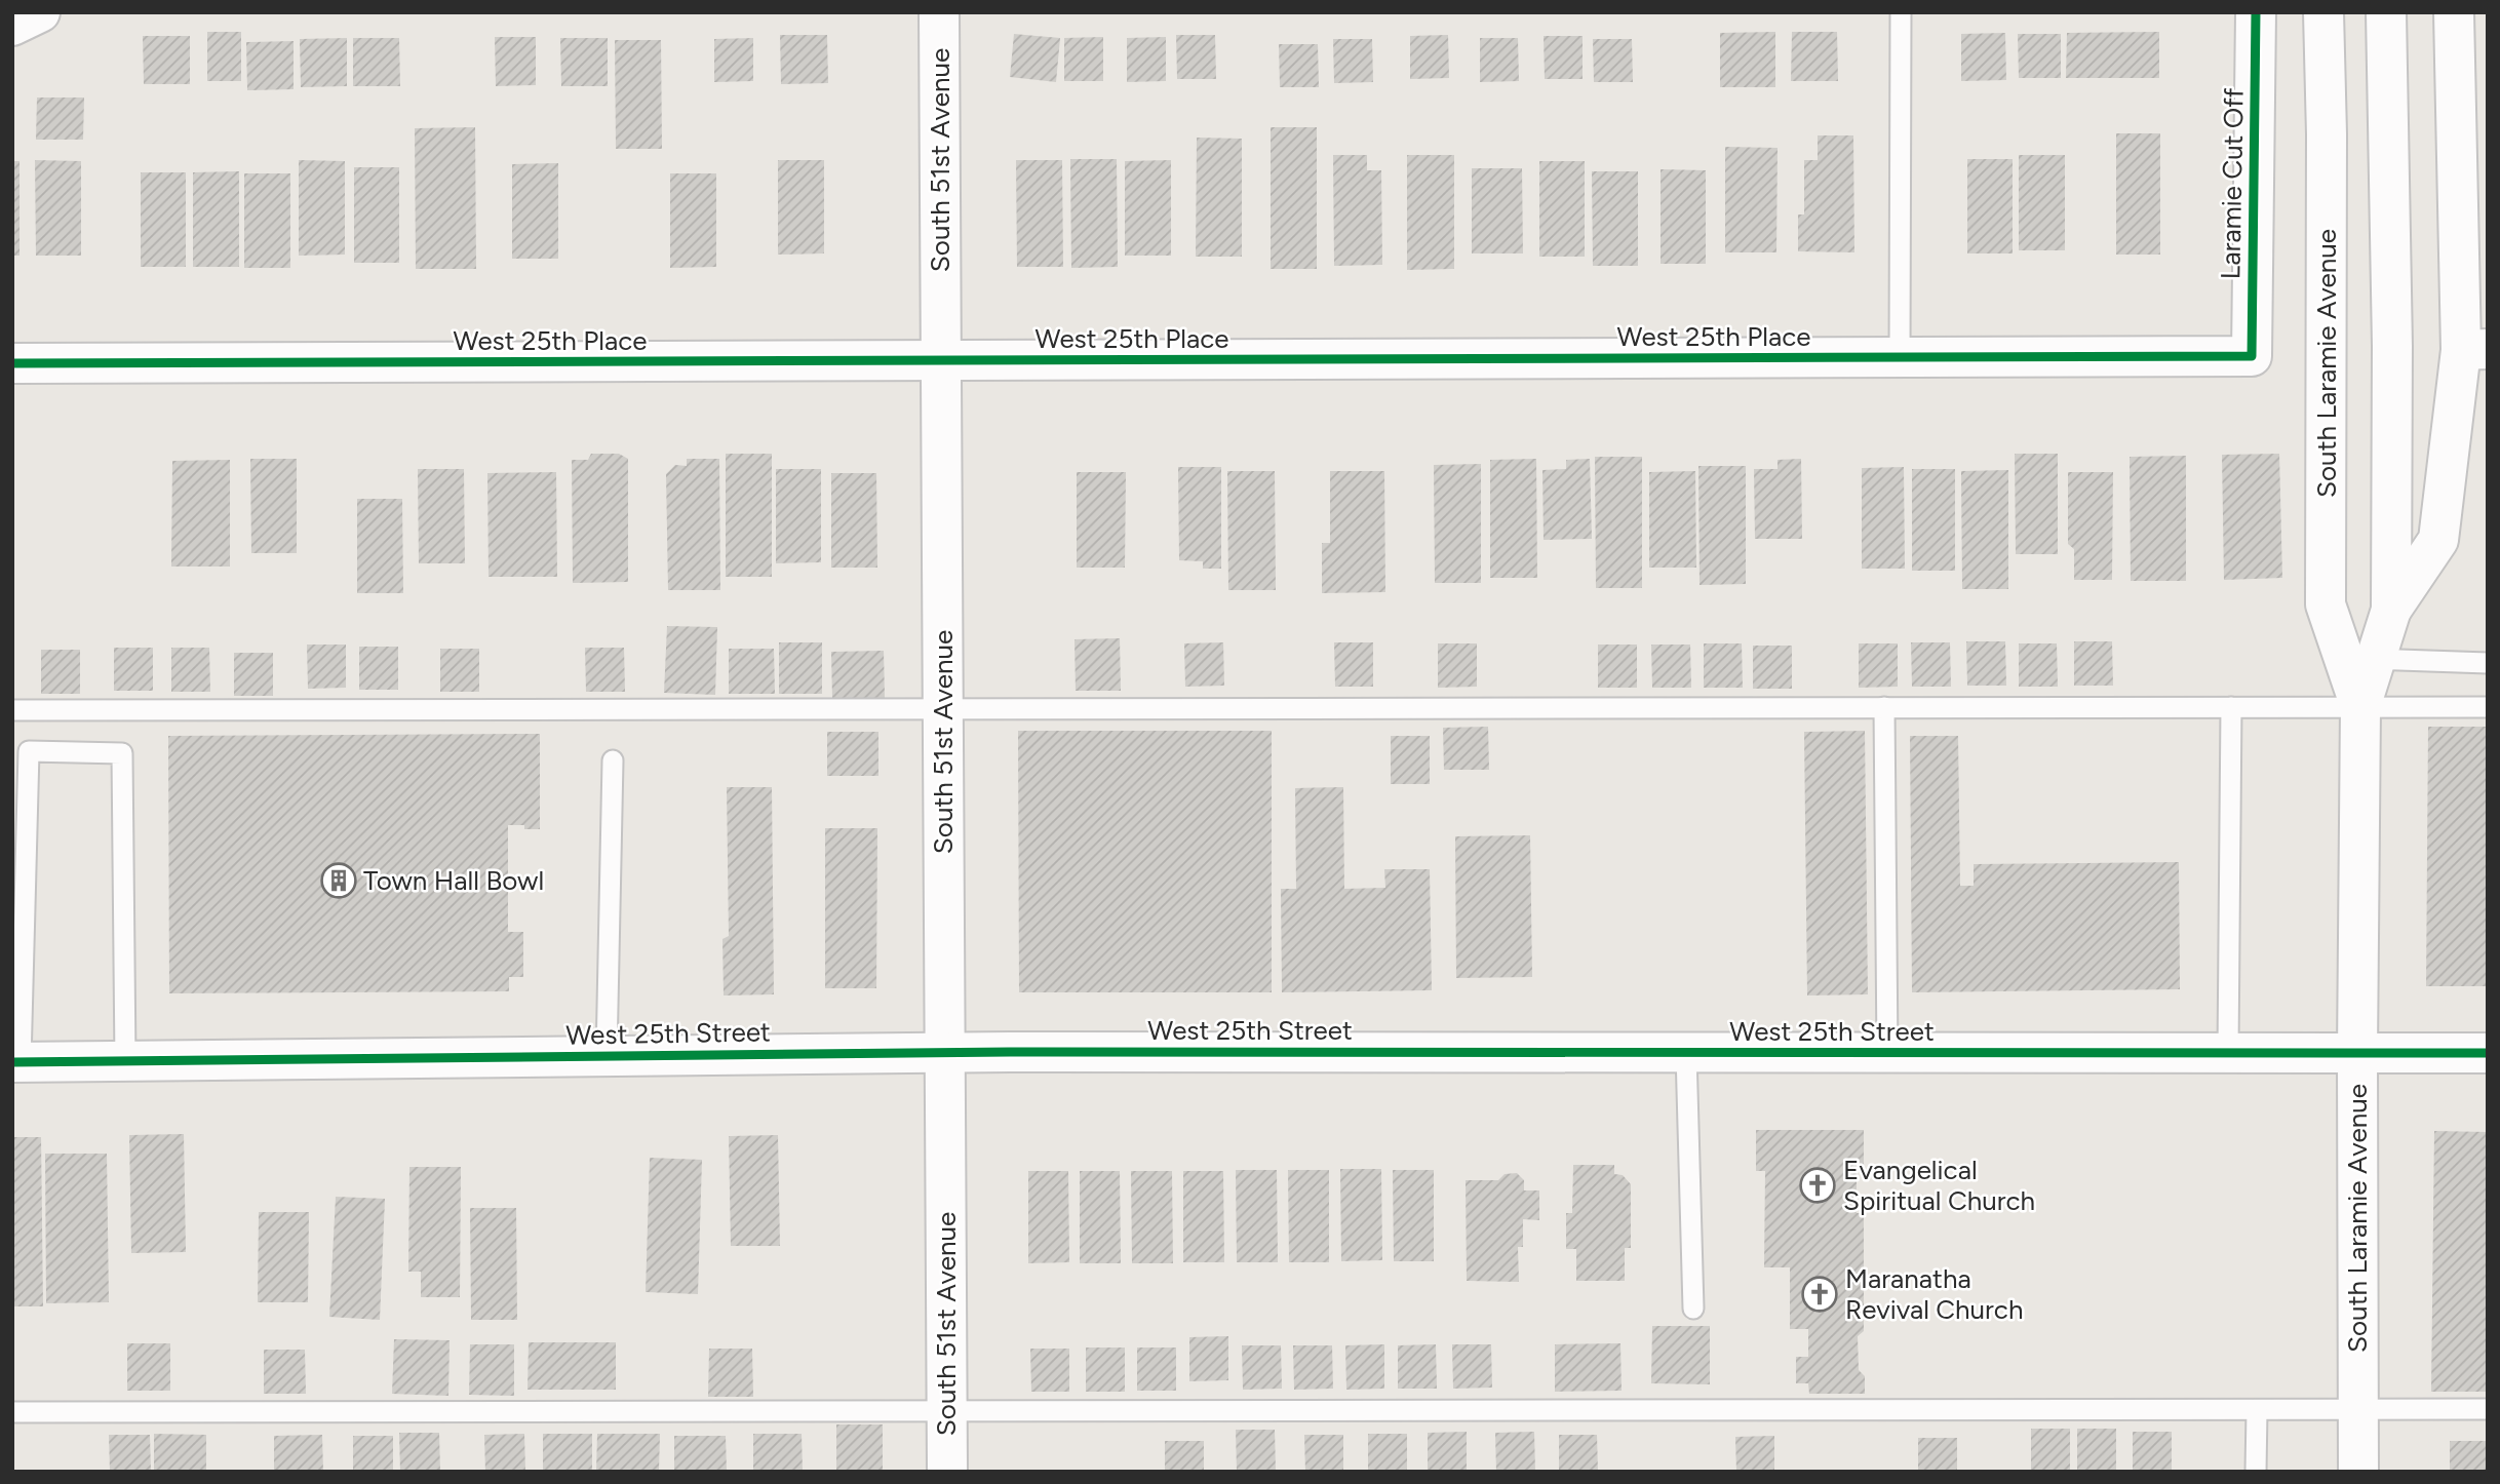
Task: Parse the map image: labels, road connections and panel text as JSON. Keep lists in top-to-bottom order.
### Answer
{
  "streets": {
    "street": [
      "South 51st Avenue",
      "Laramie Cut Off",
      "West 25th Place",
      "South Laramie Avenue",
      "West 25th Street"
    ]
  },
  "crossings": [
    ["South 51st Avenue", "West 25th Place"],
    ["South 51st Avenue", "West 25th Street"],
    ["Laramie Cut Off", "West 25th Place"],
    ["South Laramie Avenue", "West 25th Street"]
  ],
  "places": {
    "building": ["Town Hall Bowl"],
    "church": ["Evangelical Spiritual Church", "Maranatha Revival Church"]
  }
}
